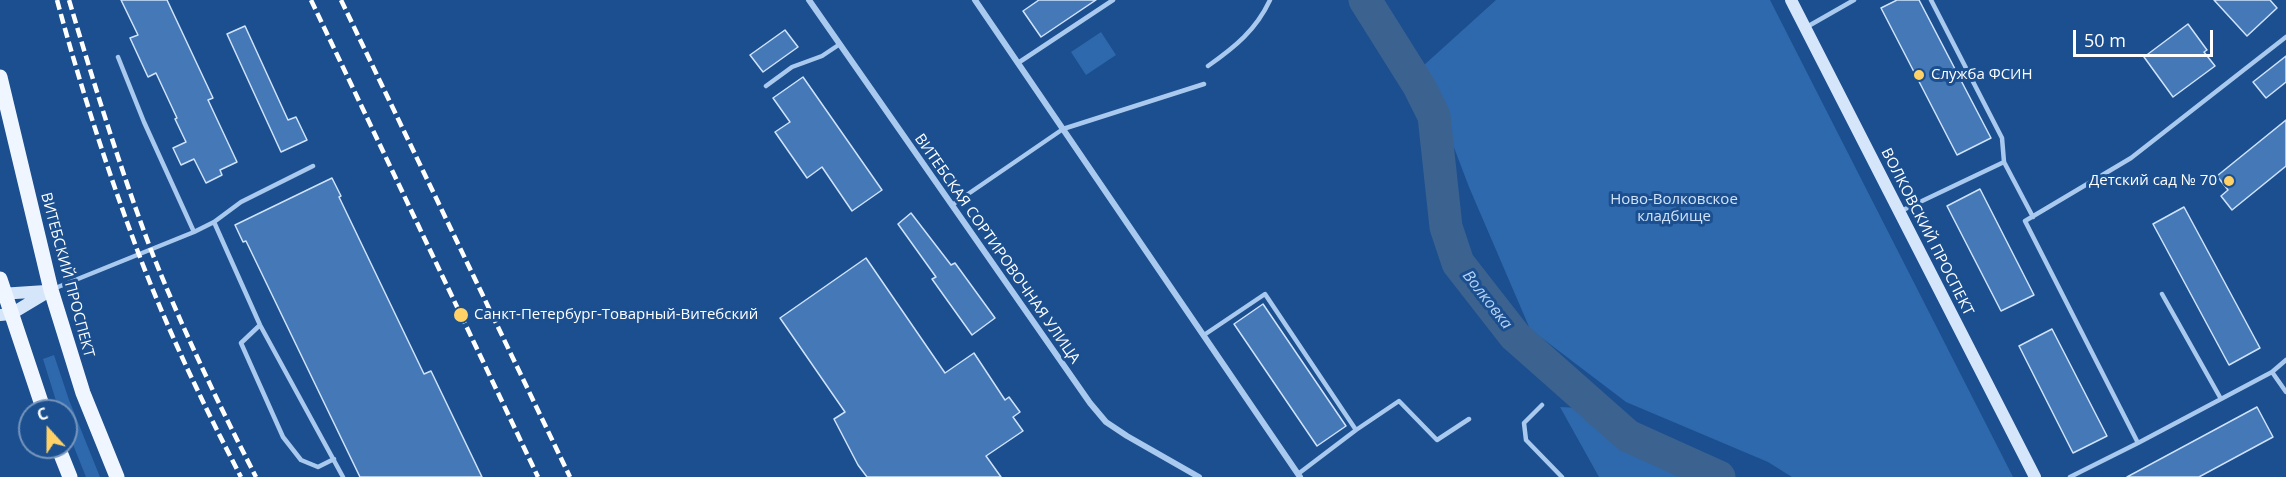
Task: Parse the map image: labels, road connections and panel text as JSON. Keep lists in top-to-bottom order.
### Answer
{
  "streets": {
    "main road": ["ВИТЕБСКИЙ ПРОСПЕКТ"],
    "street": ["ВОЛКОВСКИЙ ПРОСПЕКТ", "ВИТЕБСКАЯ СОРТИРОВОЧНАЯ УЛИЦА"]
  },
  "water": ["Волковка"],
  "parks": ["Ново-Волковское кладбище"],
  "places": ["Служба ФСИН", "Детский сад № 70", "Санкт-Петербург-Товарный-Витебский"],
  "scale_bar": "50 m",
  "north": "top"
}
